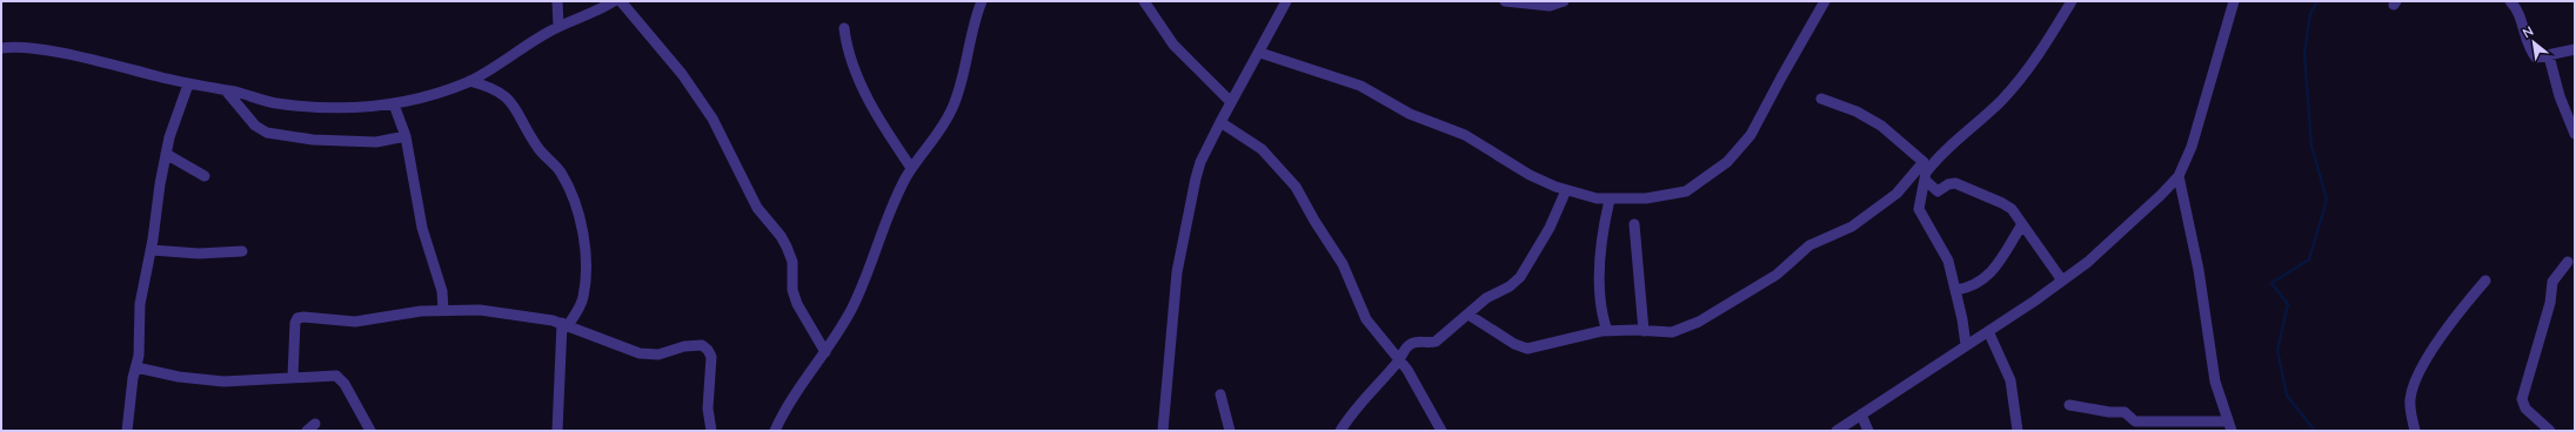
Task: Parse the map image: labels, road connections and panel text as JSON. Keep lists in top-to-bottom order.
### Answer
{
  "north": "top left"
}
